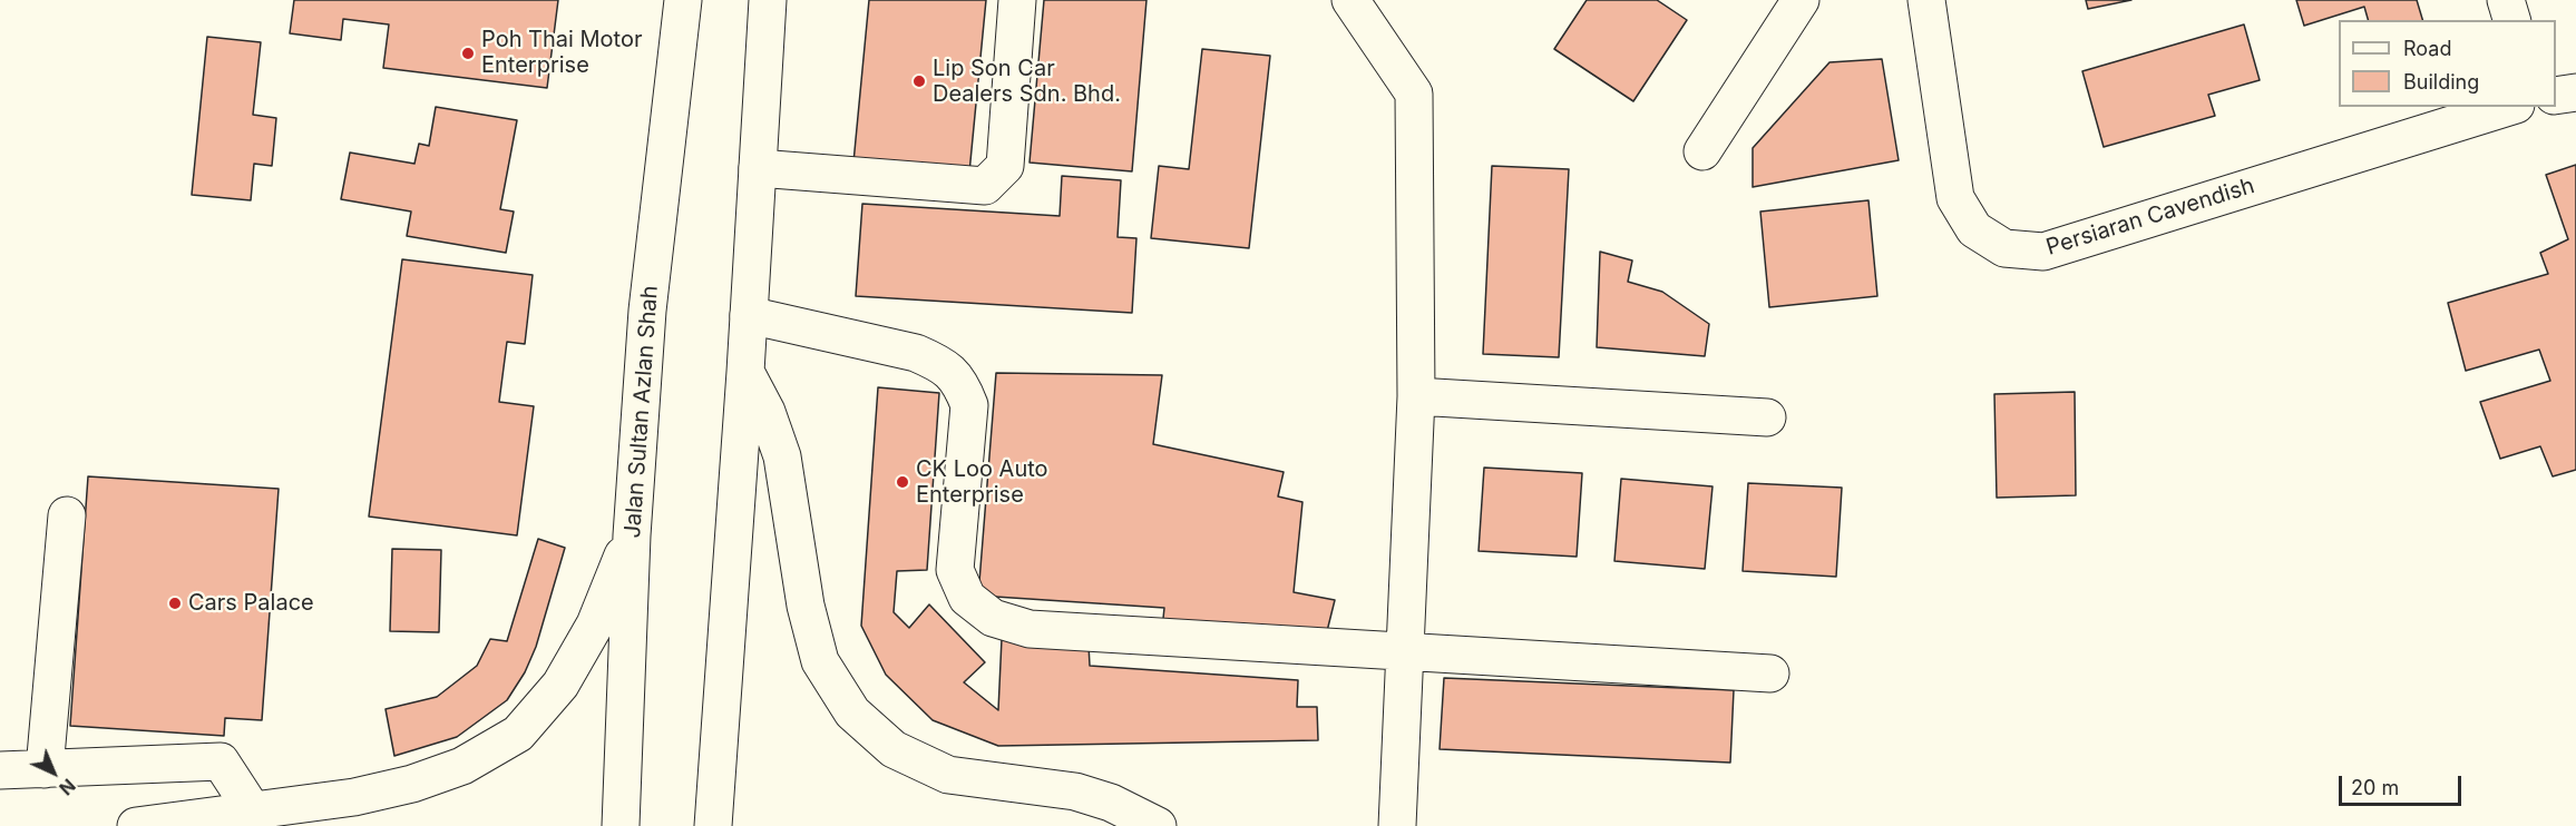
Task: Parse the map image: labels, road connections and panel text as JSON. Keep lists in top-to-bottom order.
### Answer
{
  "streets": {
    "main road": ["Persiaran Cavendish", "Jalan Sultan Azlan Shah"]
  },
  "places": [
    "Poh Thai Motor Enterprise",
    "Lip Son Car Dealers Sdn. Bhd.",
    "CK Loo Auto Enterprise",
    "Cars Palace"
  ],
  "legend": ["Road", "Building"],
  "scale_bar": "20 m",
  "north": "bottom right"
}
